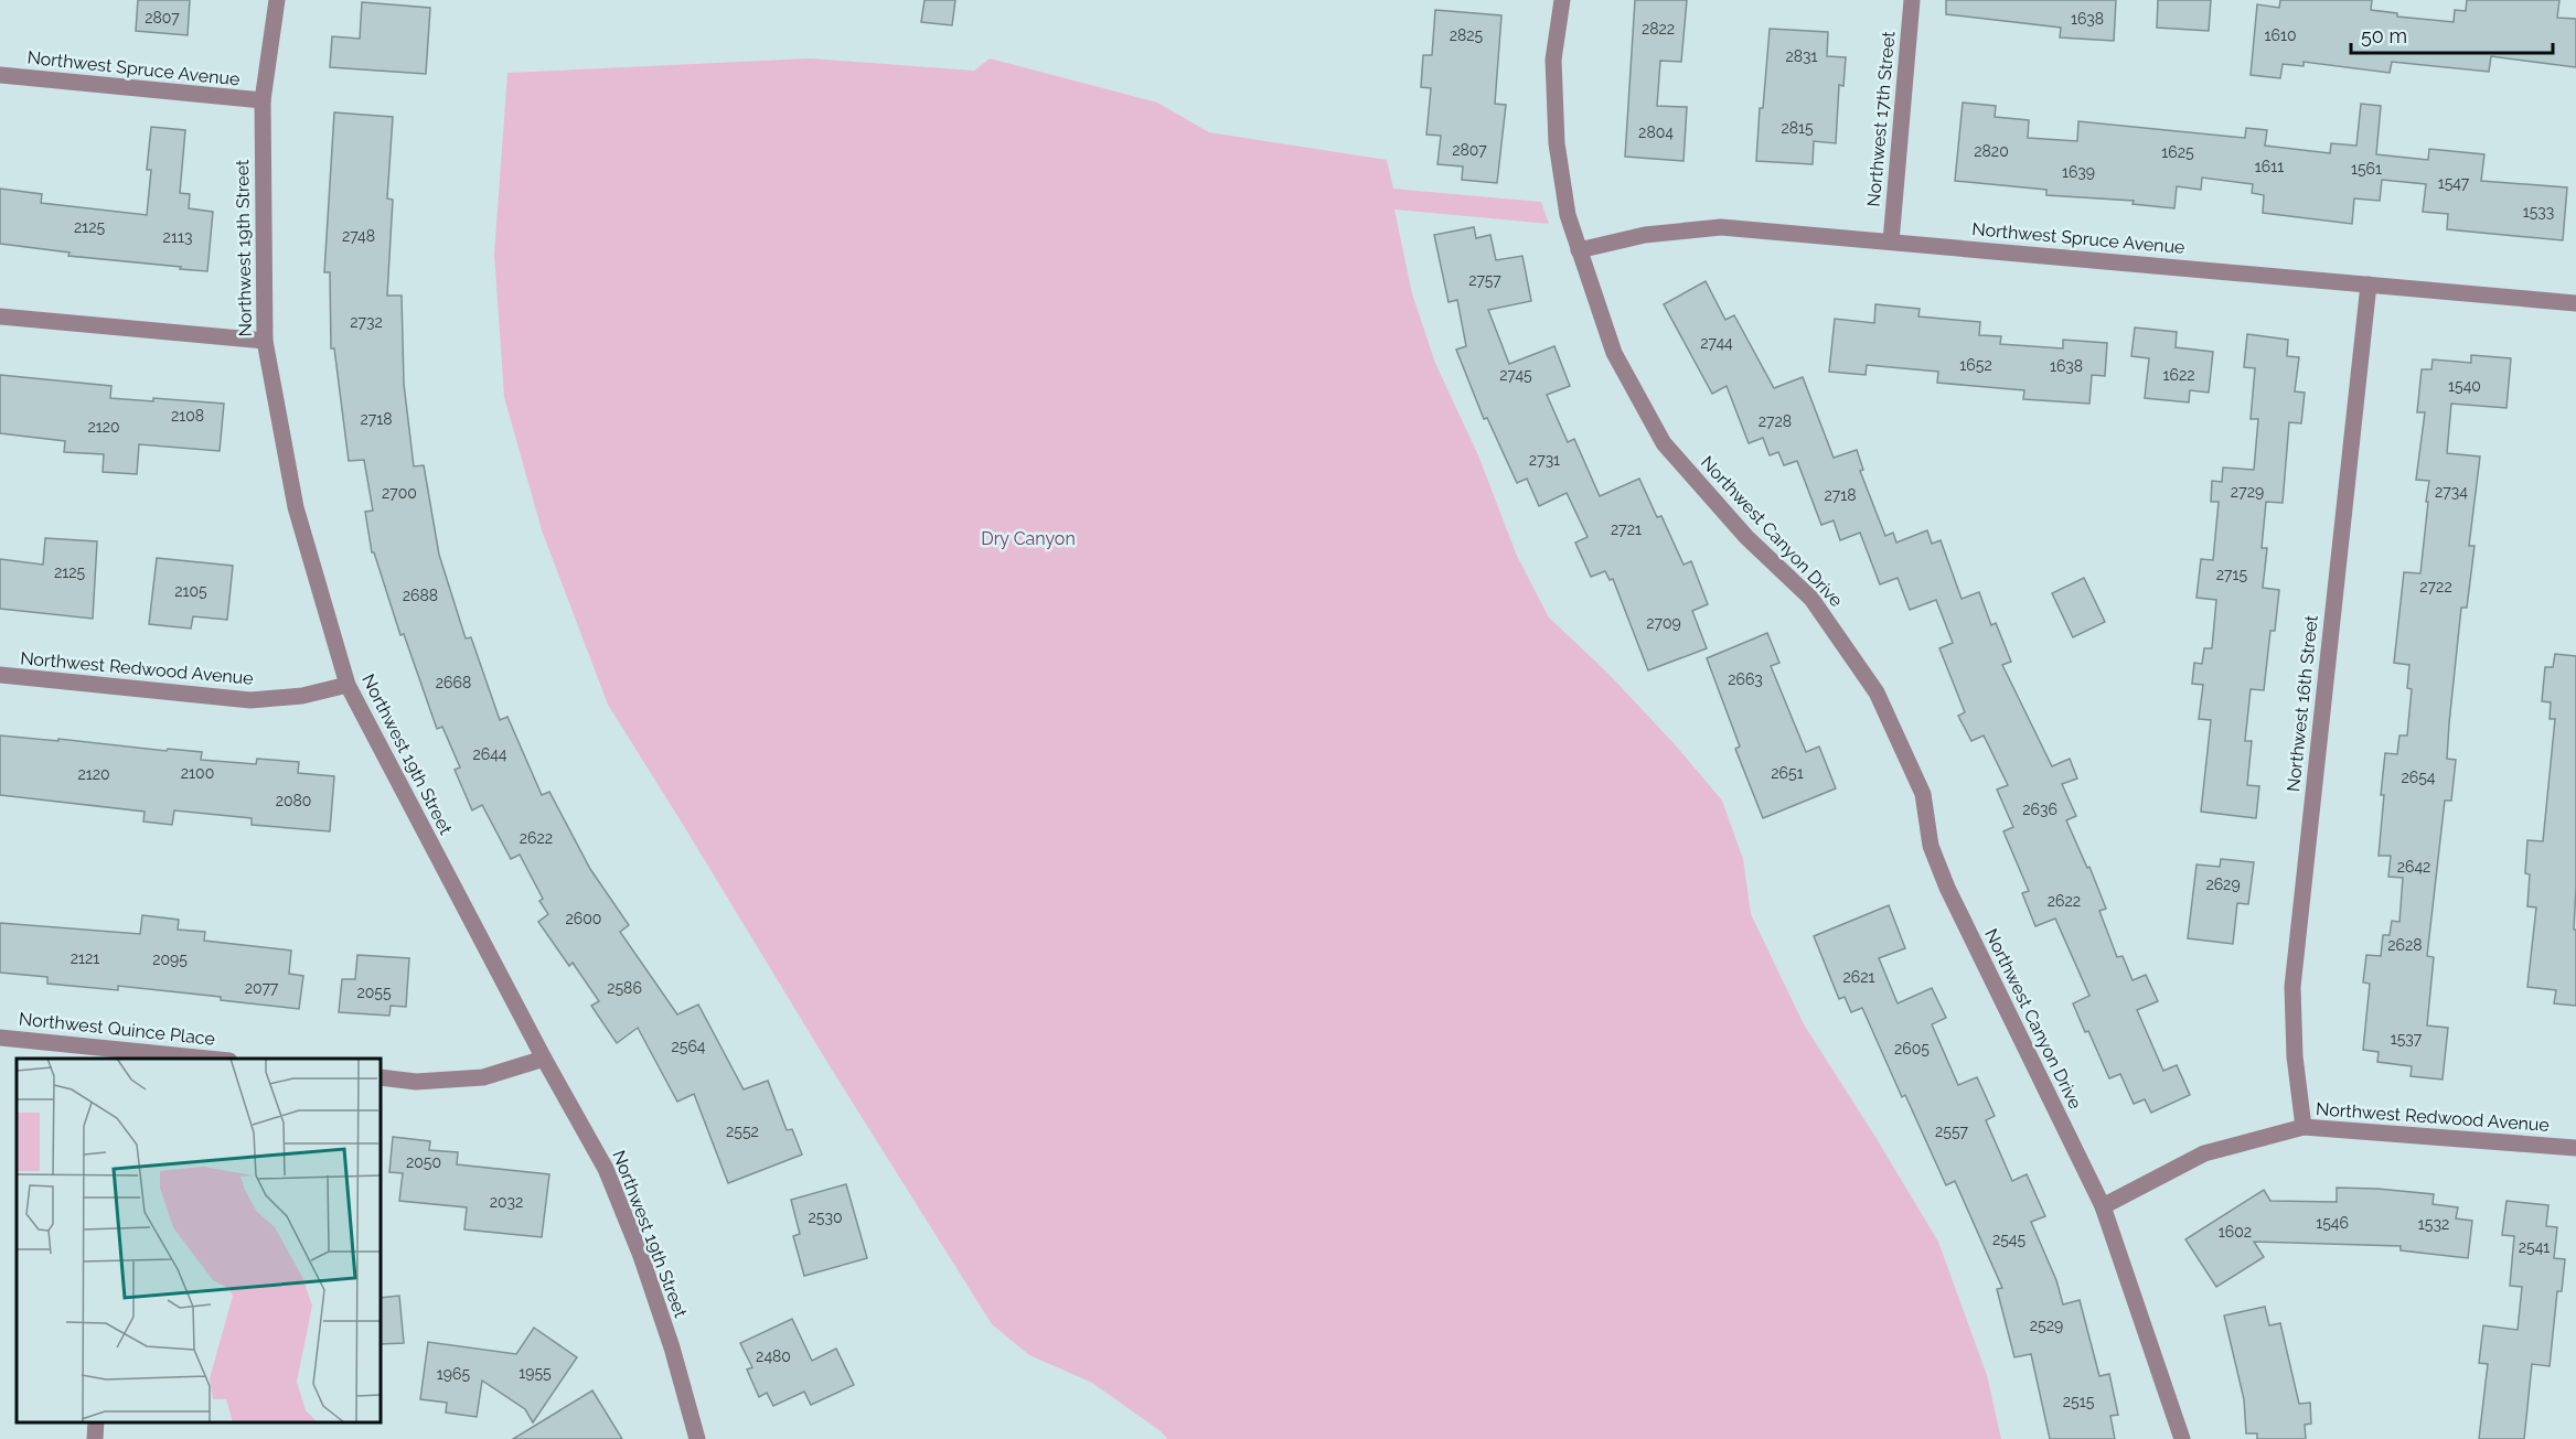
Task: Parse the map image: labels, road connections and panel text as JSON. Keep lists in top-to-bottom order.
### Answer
{
  "streets": {
    "street": [
      "Northwest Spruce Avenue",
      "Northwest 17th Street",
      "Northwest 19th Street",
      "Northwest Canyon Drive",
      "Northwest Redwood Avenue",
      "Northwest 16th Street",
      "Northwest Quince Place"
    ]
  },
  "crossings": [
    ["Northwest Spruce Avenue", "Northwest 17th Street"],
    ["Northwest Spruce Avenue", "Northwest 19th Street"],
    ["Northwest Spruce Avenue", "Northwest Canyon Drive"],
    ["Northwest Spruce Avenue", "Northwest 16th Street"],
    ["Northwest 19th Street", "Northwest Redwood Avenue"],
    ["Northwest Canyon Drive", "Northwest Redwood Avenue"],
    ["Northwest Redwood Avenue", "Northwest 16th Street"]
  ],
  "parks": ["Dry Canyon"],
  "house_numbers": [
    "2807",
    "1638",
    "2822",
    "2825",
    "1610",
    "2831",
    "2815",
    "2804",
    "2807",
    "2820",
    "1625",
    "1611",
    "1561",
    "1639",
    "1547",
    "1533",
    "2125",
    "2748",
    "2113",
    "2757",
    "2732",
    "2744",
    "1652",
    "1638",
    "2745",
    "1622",
    "1540",
    "2108",
    "2718",
    "2728",
    "2120",
    "2731",
    "2729",
    "2734",
    "2700",
    "2718",
    "2721",
    "2125",
    "2715",
    "2722",
    "2105",
    "2688",
    "2709",
    "2663",
    "2668",
    "2644",
    "2100",
    "2651",
    "2120",
    "2654",
    "2080",
    "2636",
    "2622",
    "2642",
    "2629",
    "2622",
    "2600",
    "2628",
    "2121",
    "2095",
    "2621",
    "2077",
    "2586",
    "2055",
    "1537",
    "2564",
    "2605",
    "2552",
    "2557",
    "2050",
    "2032",
    "2530",
    "1546",
    "1532",
    "1602",
    "2545",
    "2541",
    "2529",
    "2480",
    "1955",
    "1965",
    "2515"
  ],
  "scale_bar": "50 m"
}
